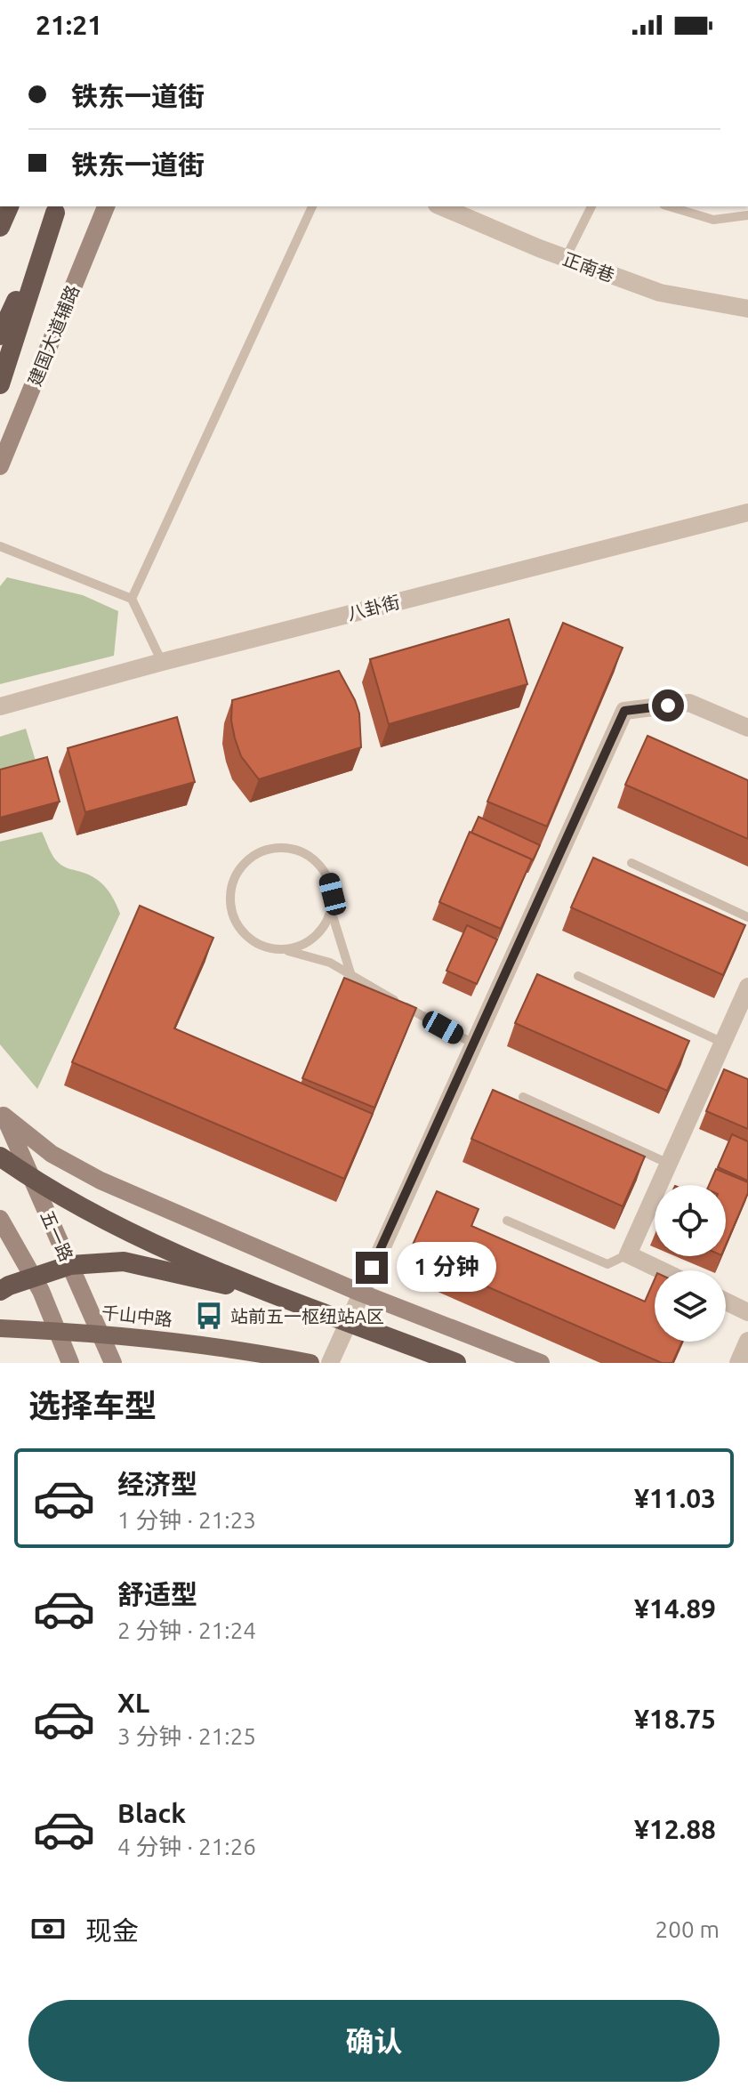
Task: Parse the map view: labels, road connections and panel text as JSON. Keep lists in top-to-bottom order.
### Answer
{
  "streets": {
    "main road": ["建国大道辅路", "五一路", "千山中路"],
    "street": ["正南巷", "八卦街"]
  },
  "places": {
    "bus stop": ["站前五一枢纽站A区"]
  },
  "page": {
    "status": "21:21",
    "banner": ["铁东一道街", "铁东一道街"],
    "bubble": "1 分钟",
    "heading": "选择车型",
    "list": [
      {
        "name": "经济型",
        "note": "1 分钟 · 21:23",
        "value": "¥11.03"
      },
      {
        "name": "舒适型",
        "note": "2 分钟 · 21:24",
        "value": "¥14.89"
      },
      {
        "name": "XL",
        "note": "3 分钟 · 21:25",
        "value": "¥18.75"
      },
      {
        "name": "Black",
        "note": "4 分钟 · 21:26",
        "value": "¥12.88"
      }
    ],
    "pay": ["现金", "200 m"],
    "buttons": "确认"
  }
}
